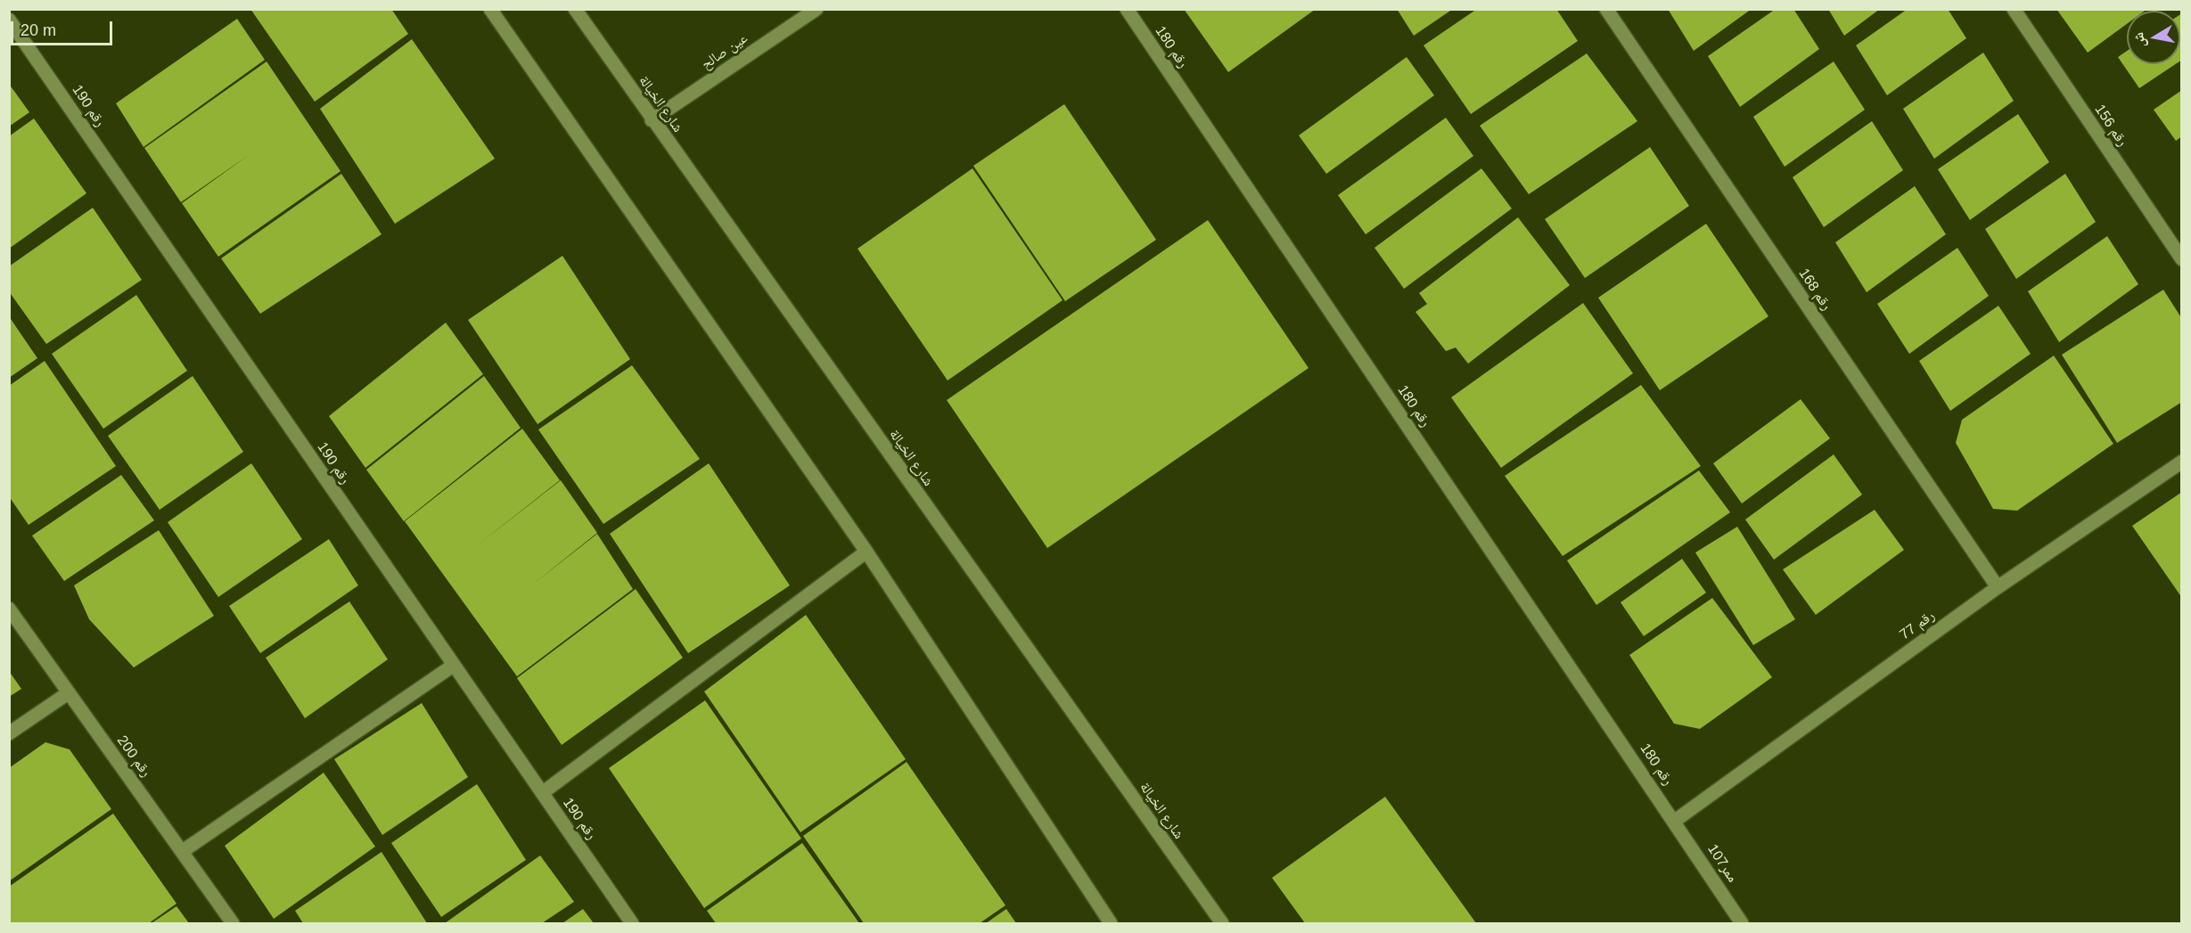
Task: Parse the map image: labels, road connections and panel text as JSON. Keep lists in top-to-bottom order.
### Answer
{
  "streets": {
    "street": [
      "رقم 180",
      "عين صالح",
      "شارع الخيالة",
      "رقم 190",
      "رقم 156",
      "رقم 168",
      "رقم 77",
      "رقم 200",
      "ممر107"
    ]
  },
  "crossings": [
    ["رقم 180", "رقم 77"],
    ["رقم 180", "ممر107"],
    ["عين صالح", "شارع الخيالة"],
    ["رقم 168", "رقم 77"],
    ["رقم 77", "ممر107"]
  ],
  "scale_bar": "20 m",
  "north": "left"
}
